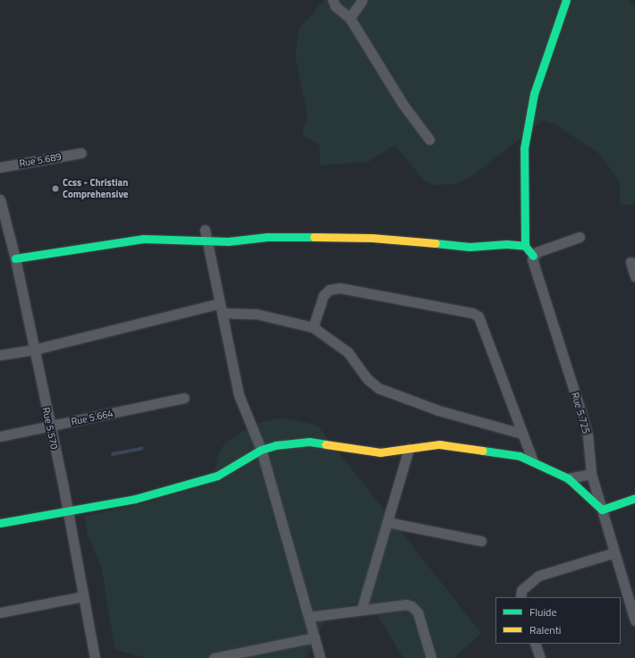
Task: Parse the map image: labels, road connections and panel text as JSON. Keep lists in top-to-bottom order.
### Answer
{
  "streets": {
    "street": [
      "Rue 5.689",
      "Rue 5.725",
      "Rue 5.664",
      "Rue 5.570"
    ]
  },
  "crossings": [
    ["Rue 5.664", "Rue 5.570"]
  ],
  "places": ["Ccss - Christian Comprehensive"],
  "legend": ["Fluide", "Ralenti"]
}
